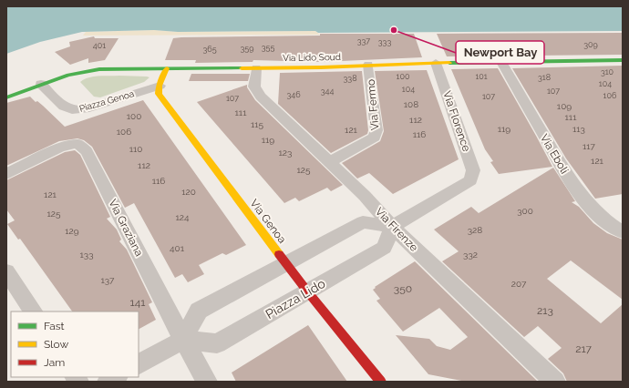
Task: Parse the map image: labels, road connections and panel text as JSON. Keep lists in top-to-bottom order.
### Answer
{
  "streets": {
    "street": [
      "Via Lido Soud",
      "Piazza Genoa",
      "Via Fermo",
      "Via Florence",
      "Via Eboli",
      "Via Genoa",
      "Via Graziana",
      "Via Firenze",
      "Piazza Lido"
    ]
  },
  "crossings": [
    ["Via Lido Soud", "Piazza Genoa"],
    ["Via Lido Soud", "Via Fermo"],
    ["Via Lido Soud", "Via Florence"],
    ["Via Lido Soud", "Via Eboli"],
    ["Via Lido Soud", "Via Firenze"],
    ["Piazza Genoa", "Via Genoa"],
    ["Via Fermo", "Via Firenze"],
    ["Via Florence", "Via Firenze"],
    ["Via Florence", "Piazza Lido"],
    ["Via Genoa", "Piazza Lido"],
    ["Via Graziana", "Piazza Lido"],
    ["Via Firenze", "Piazza Lido"]
  ],
  "places": ["Newport Bay"],
  "house_numbers": [
    "337",
    "333",
    "309",
    "401",
    "355",
    "359",
    "365",
    "310",
    "100",
    "101",
    "318",
    "338",
    "104",
    "104",
    "344",
    "107",
    "346",
    "106",
    "107",
    "107",
    "108",
    "109",
    "111",
    "100",
    "111",
    "112",
    "115",
    "119",
    "113",
    "121",
    "106",
    "116",
    "119",
    "117",
    "110",
    "123",
    "121",
    "112",
    "125",
    "116",
    "120",
    "121",
    "300",
    "125",
    "124",
    "328",
    "129",
    "401",
    "133",
    "332",
    "137",
    "207",
    "350",
    "141",
    "213",
    "217"
  ],
  "legend": ["Fast", "Slow", "Jam"]
}
